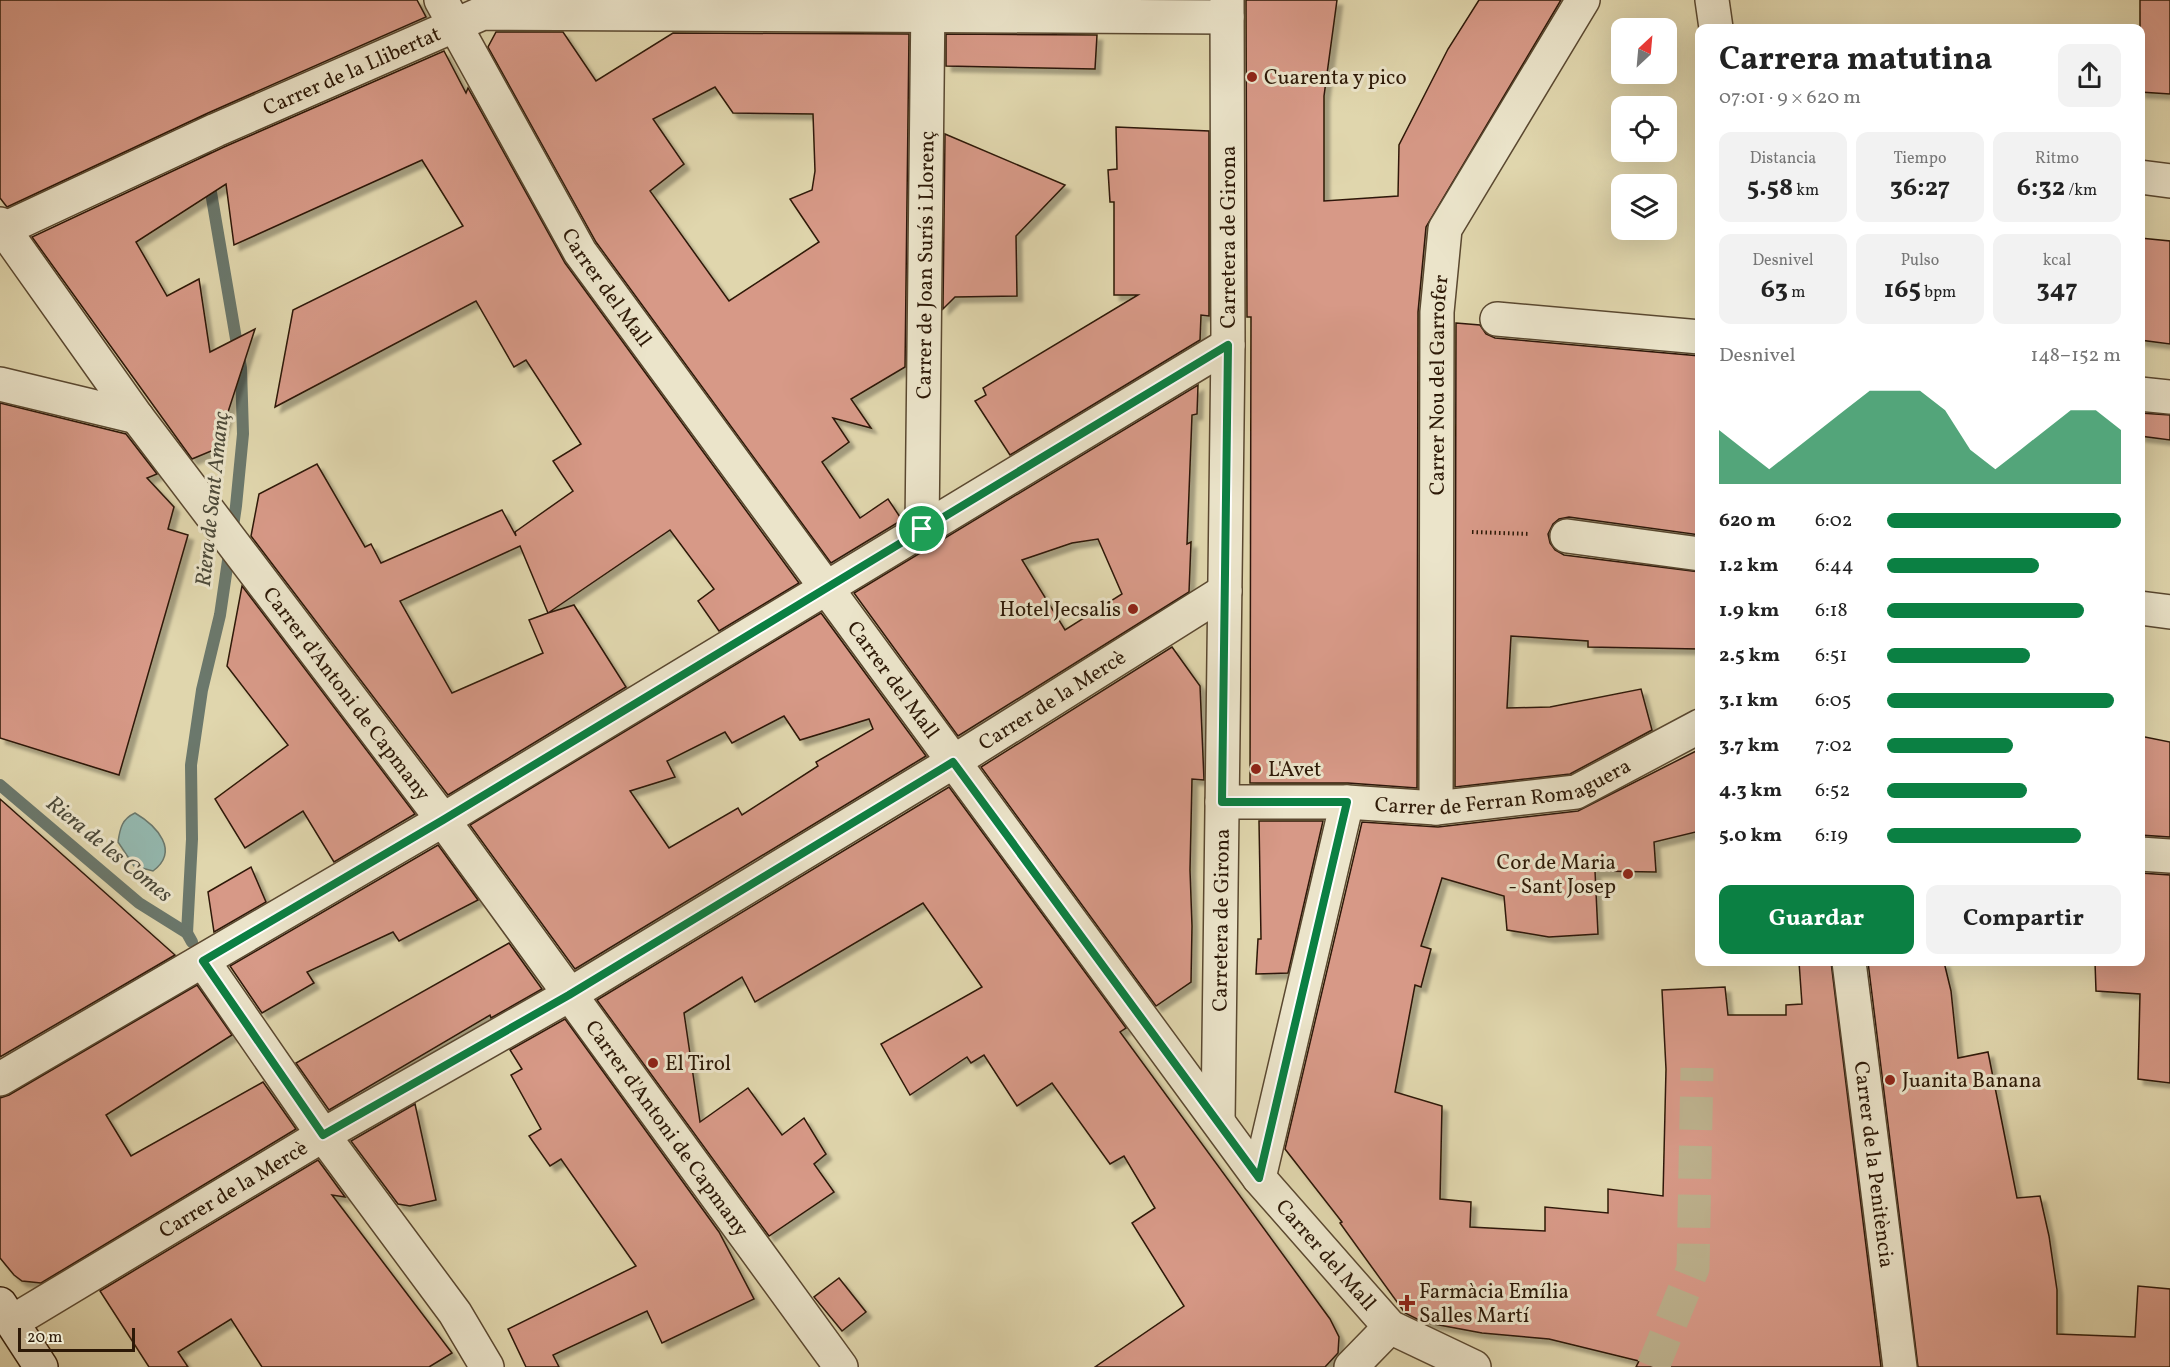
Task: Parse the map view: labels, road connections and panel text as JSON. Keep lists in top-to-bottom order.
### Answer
{
  "streets": {
    "street": [
      "Carrer de la Llibertat",
      "Carretera de Girona",
      "Carrer de Joan Surís i Llorenç",
      "Carrer del Mall",
      "Carrer Nou del Garrofer",
      "Carrer d'Antoni de Capmany",
      "Carrer de la Mercè",
      "Carrer de Ferran Romaguera",
      "Carrer de la Penitència"
    ]
  },
  "crossings": [
    ["Carrer de la Llibertat", "Carretera de Girona"],
    ["Carrer de la Llibertat", "Carrer de Joan Surís i Llorenç"],
    ["Carrer de la Llibertat", "Carrer del Mall"],
    ["Carrer de la Llibertat", "Carrer d'Antoni de Capmany"],
    ["Carretera de Girona", "Carrer del Mall"],
    ["Carretera de Girona", "Carrer de la Mercè"],
    ["Carretera de Girona", "Carrer de Ferran Romaguera"],
    ["Carrer del Mall", "Carrer de la Mercè"],
    ["Carrer Nou del Garrofer", "Carrer de Ferran Romaguera"],
    ["Carrer d'Antoni de Capmany", "Carrer de la Mercè"]
  ],
  "water": ["Riera de Sant Amanç", "Riera de les Comes"],
  "places": {
    "other": [
      "Cuarenta y pico",
      "Hotel Jecsalis",
      "L'Avet",
      "Cor de Maria - Sant Josep",
      "El Tirol",
      "Juanita Banana"
    ],
    "health": ["Farmàcia Emília Salles Martí"]
  },
  "scale_bar": "20 m",
  "north": "top right",
  "page": {
    "heading": ["Carrera matutina", "07:01 · 9 × 620 m"],
    "stats": [
      ["Distancia", "5.58 km"],
      ["Tiempo", "36:27"],
      ["Ritmo", "6:32 /km"],
      ["Desnivel", "63 m"],
      ["Pulso", "165 bpm"],
      ["kcal", "347"]
    ],
    "chart": ["Desnivel", "148–152 m"],
    "list": [
      {
        "name": "620 m",
        "note": "6:02"
      },
      {
        "name": "1.2 km",
        "note": "6:44"
      },
      {
        "name": "1.9 km",
        "note": "6:18"
      },
      {
        "name": "2.5 km",
        "note": "6:51"
      },
      {
        "name": "3.1 km",
        "note": "6:05"
      },
      {
        "name": "3.7 km",
        "note": "7:02"
      },
      {
        "name": "4.3 km",
        "note": "6:52"
      },
      {
        "name": "5.0 km",
        "note": "6:19"
      }
    ],
    "buttons": ["Guardar", "Compartir"],
    "scale": "20 m"
  }
}
